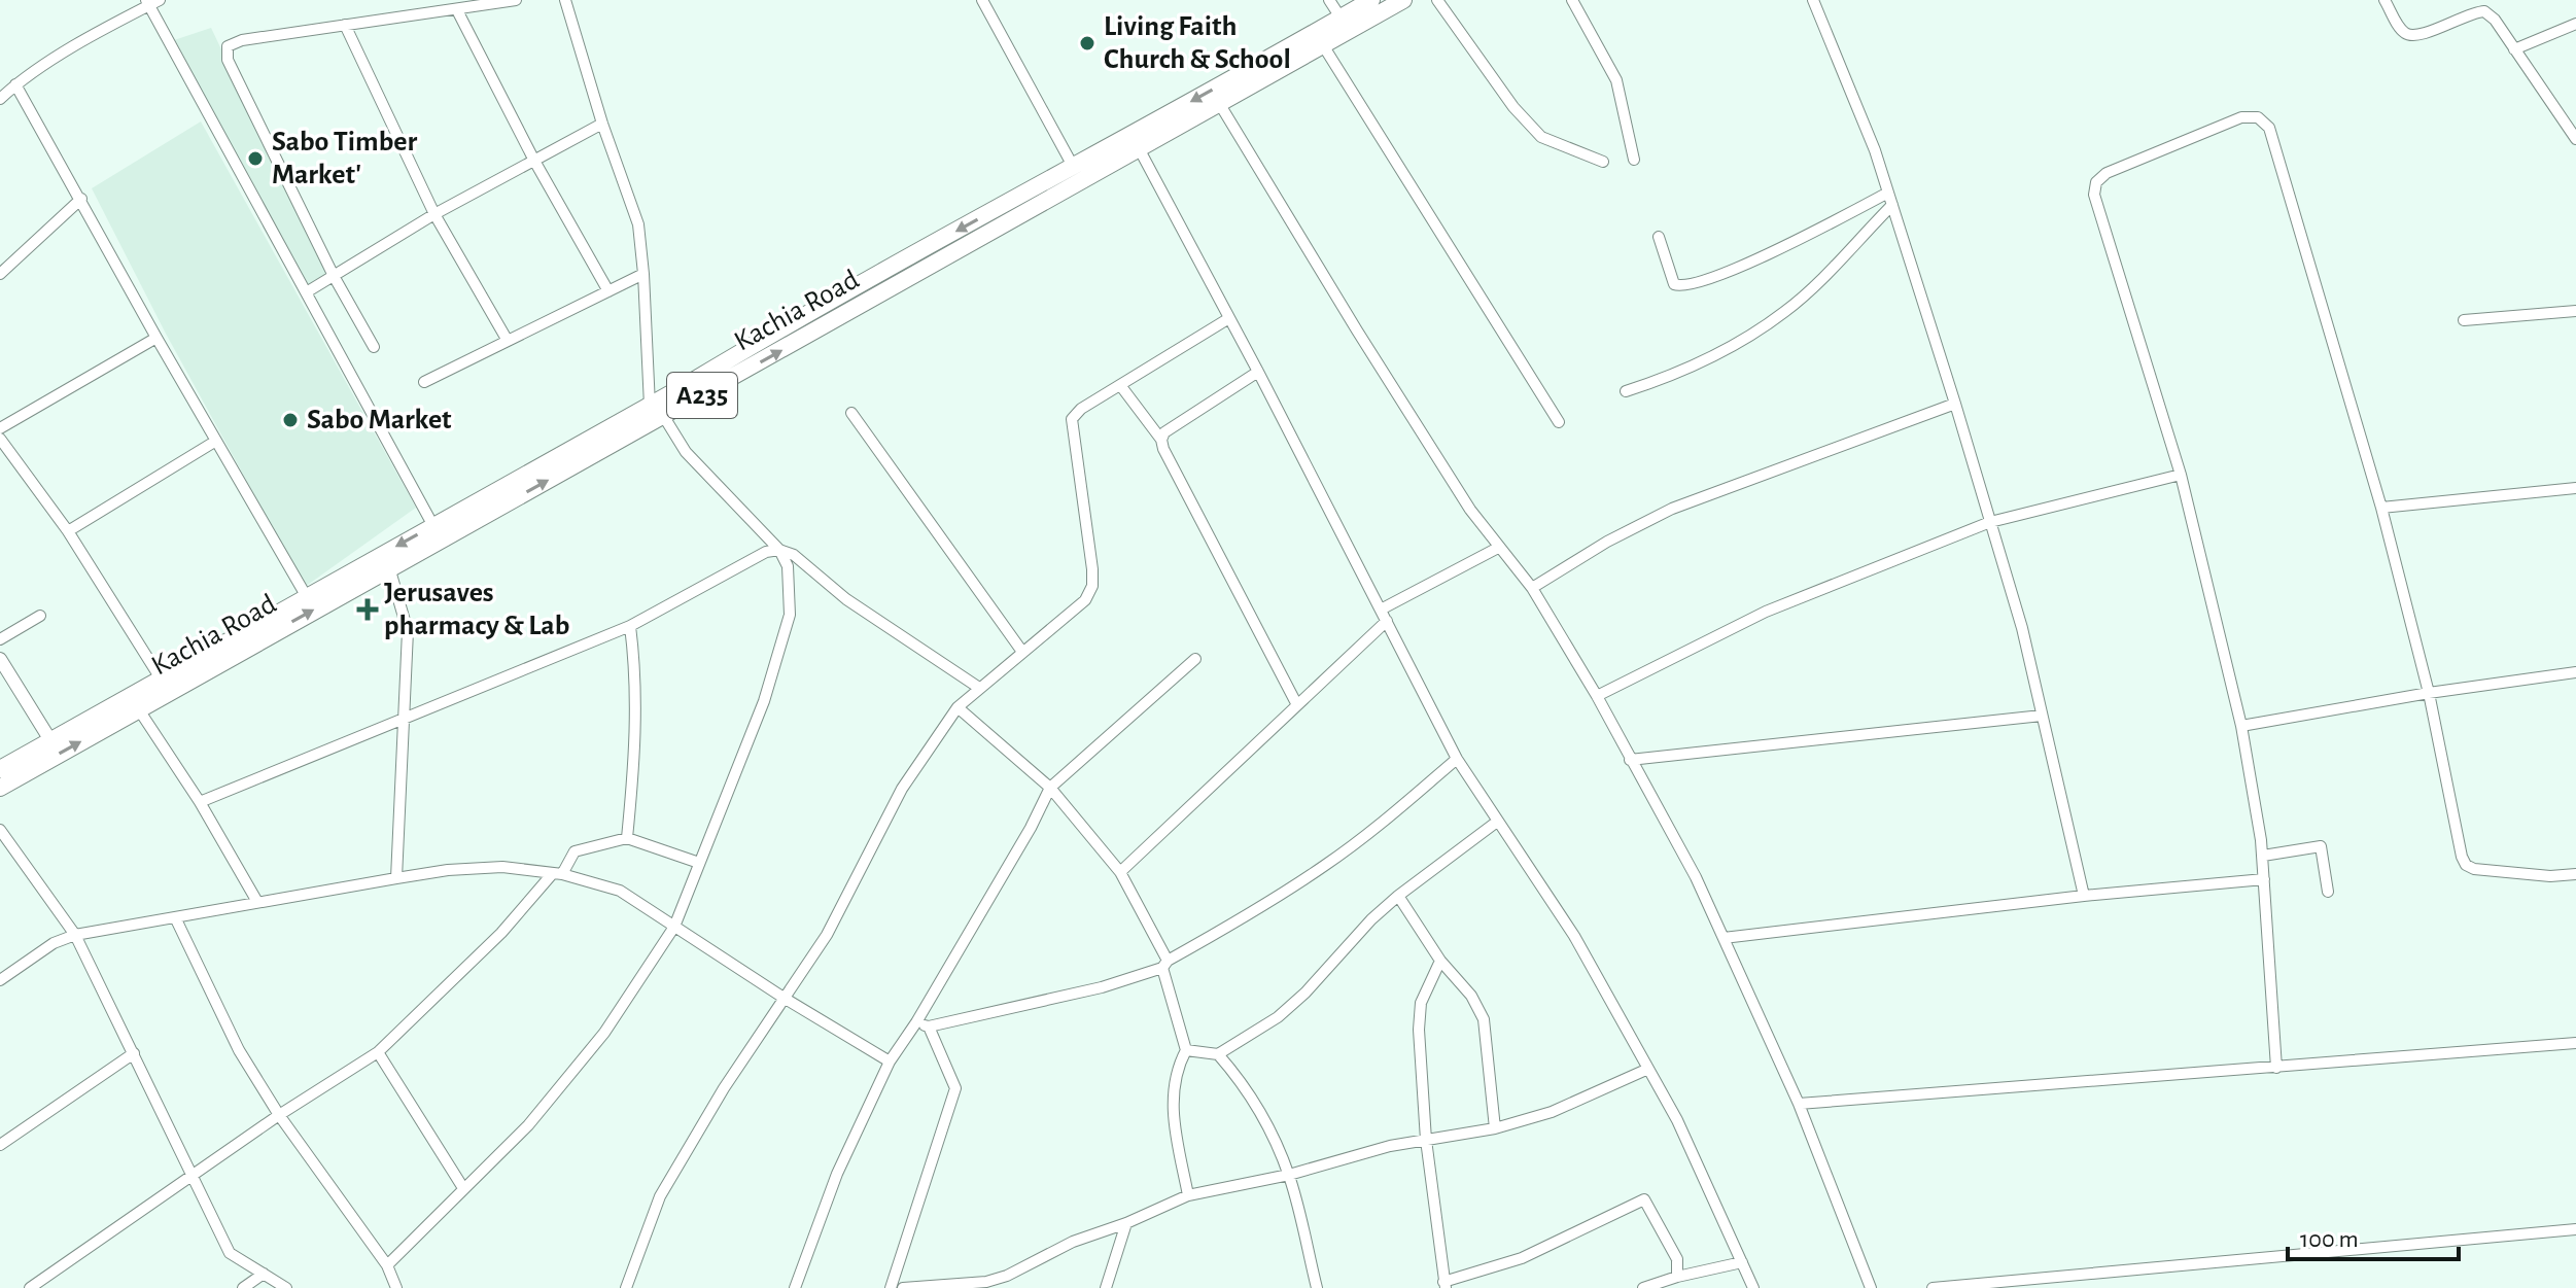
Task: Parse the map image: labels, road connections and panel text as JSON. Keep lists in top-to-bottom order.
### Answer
{
  "streets": {
    "highway": ["Kachia Road", "A235"]
  },
  "places": {
    "other": ["Living Faith Church & School", "Sabo Timber Market'", "Sabo Market"],
    "health": ["Jerusaves pharmacy & Lab"]
  },
  "scale_bar": "100 m"
}
